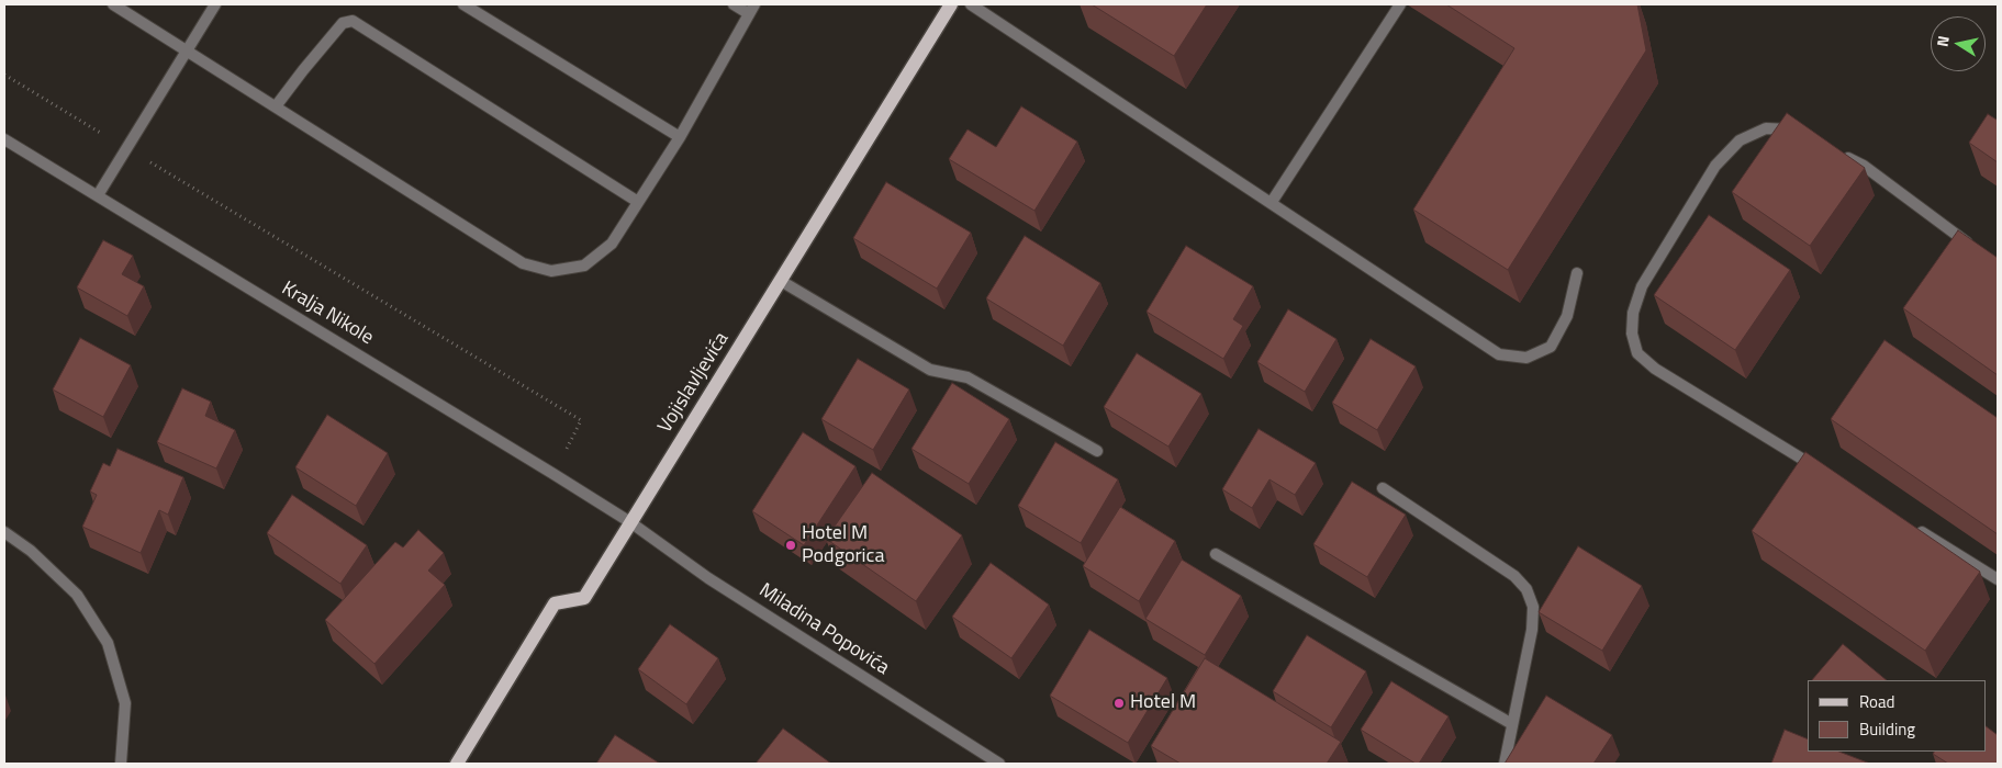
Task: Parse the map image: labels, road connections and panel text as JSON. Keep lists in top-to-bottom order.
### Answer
{
  "streets": {
    "main road": ["Vojislavljevića"],
    "street": ["Kralja Nikole", "Miladina Popovića"]
  },
  "crossings": [
    ["Kralja Nikole", "Vojislavljevića"],
    ["Kralja Nikole", "Miladina Popovića"],
    ["Vojislavljevića", "Miladina Popovića"]
  ],
  "places": ["Hotel M Podgorica", "Hotel M"],
  "legend": ["Road", "Building"],
  "north": "left"
}
